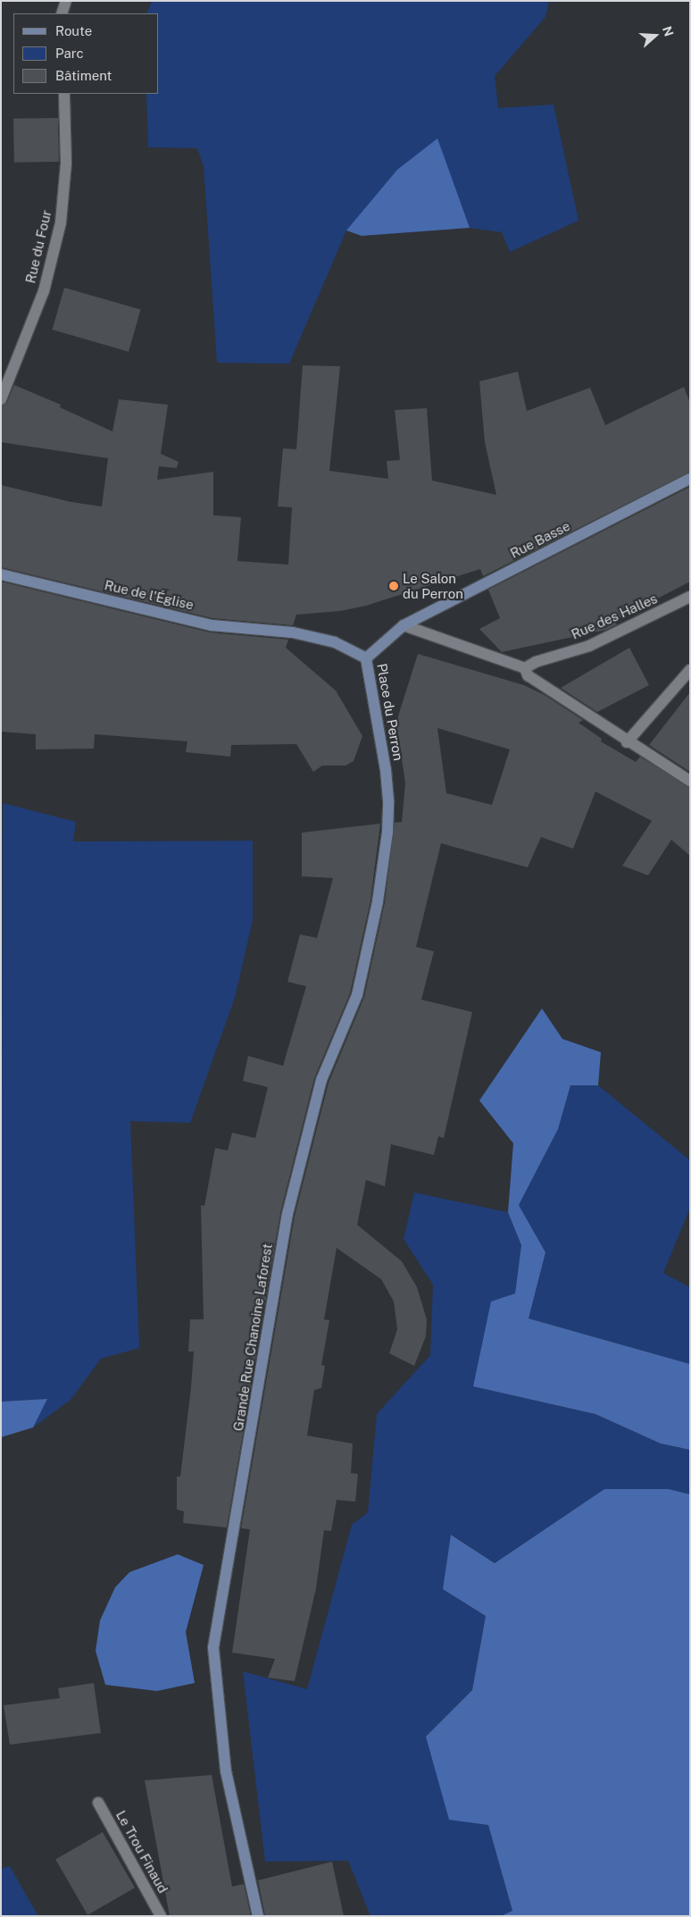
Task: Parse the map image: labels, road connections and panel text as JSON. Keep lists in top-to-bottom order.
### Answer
{
  "streets": {
    "main road": [
      "Rue Basse",
      "Rue de l'Église",
      "Place du Perron",
      "Grande Rue Chanoine Laforest"
    ],
    "street": ["Rue du Four", "Rue des Halles", "Le Trou Finaud"]
  },
  "crossings": [
    ["Rue Basse", "Place du Perron"],
    ["Rue de l'Église", "Place du Perron"],
    ["Place du Perron", "Grande Rue Chanoine Laforest"]
  ],
  "places": ["Le Salon du Perron"],
  "legend": ["Route", "Parc", "Bâtiment"],
  "north": "right"
}
